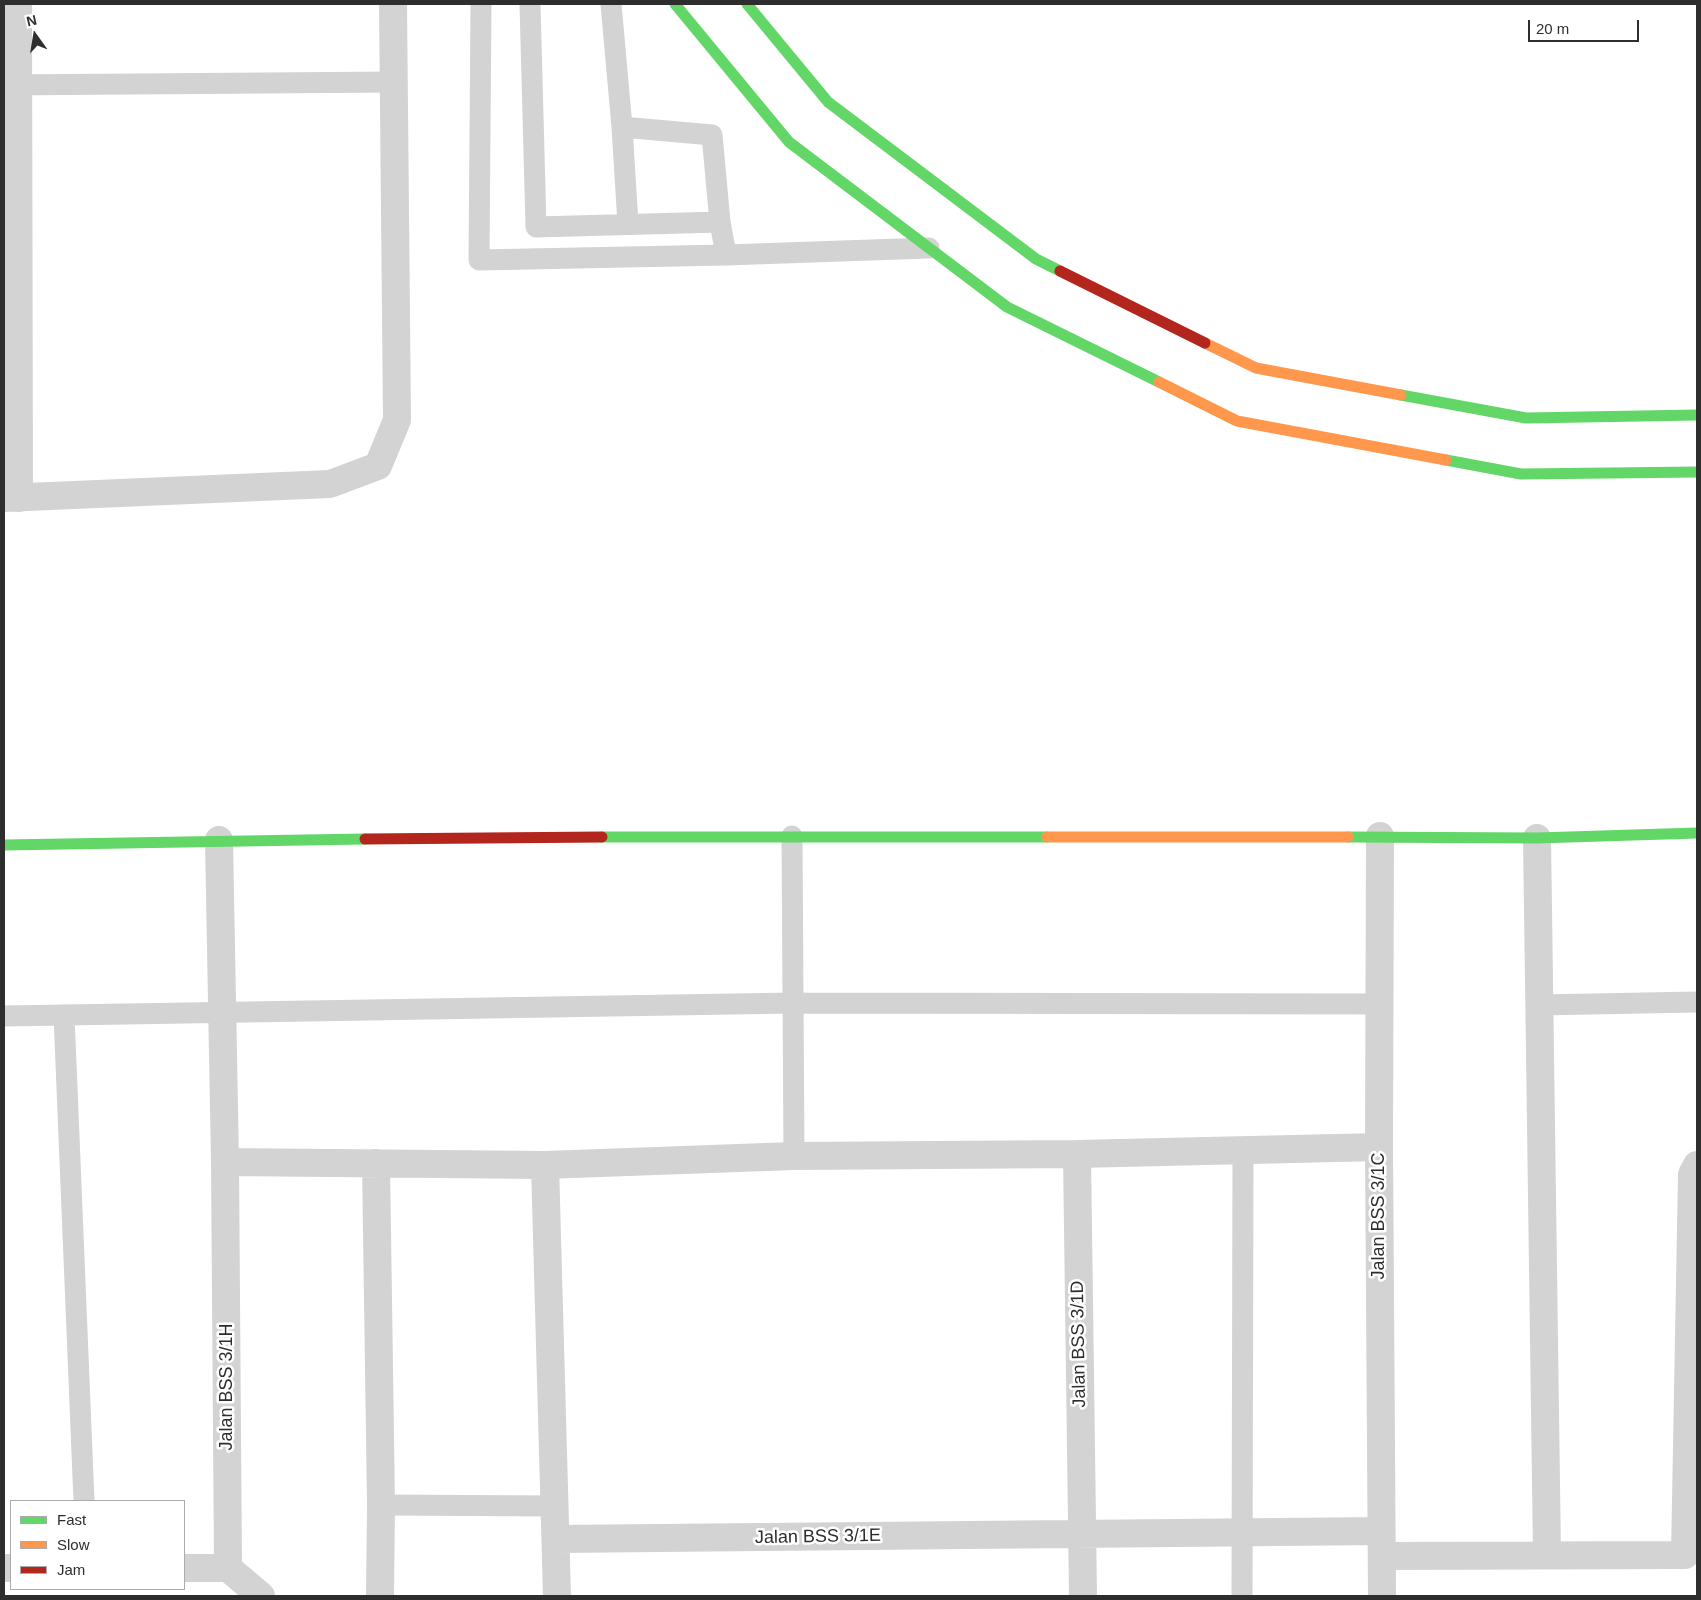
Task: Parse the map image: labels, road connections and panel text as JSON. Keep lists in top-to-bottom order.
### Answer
{
  "streets": {
    "street": [
      "Jalan BSS 3/1C",
      "Jalan BSS 3/1D",
      "Jalan BSS 3/1H",
      "Jalan BSS 3/1E"
    ]
  },
  "crossings": [
    ["Jalan BSS 3/1C", "Jalan BSS 3/1E"],
    ["Jalan BSS 3/1D", "Jalan BSS 3/1E"]
  ],
  "legend": ["Fast", "Slow", "Jam"],
  "scale_bar": "20 m",
  "north": "top"
}
